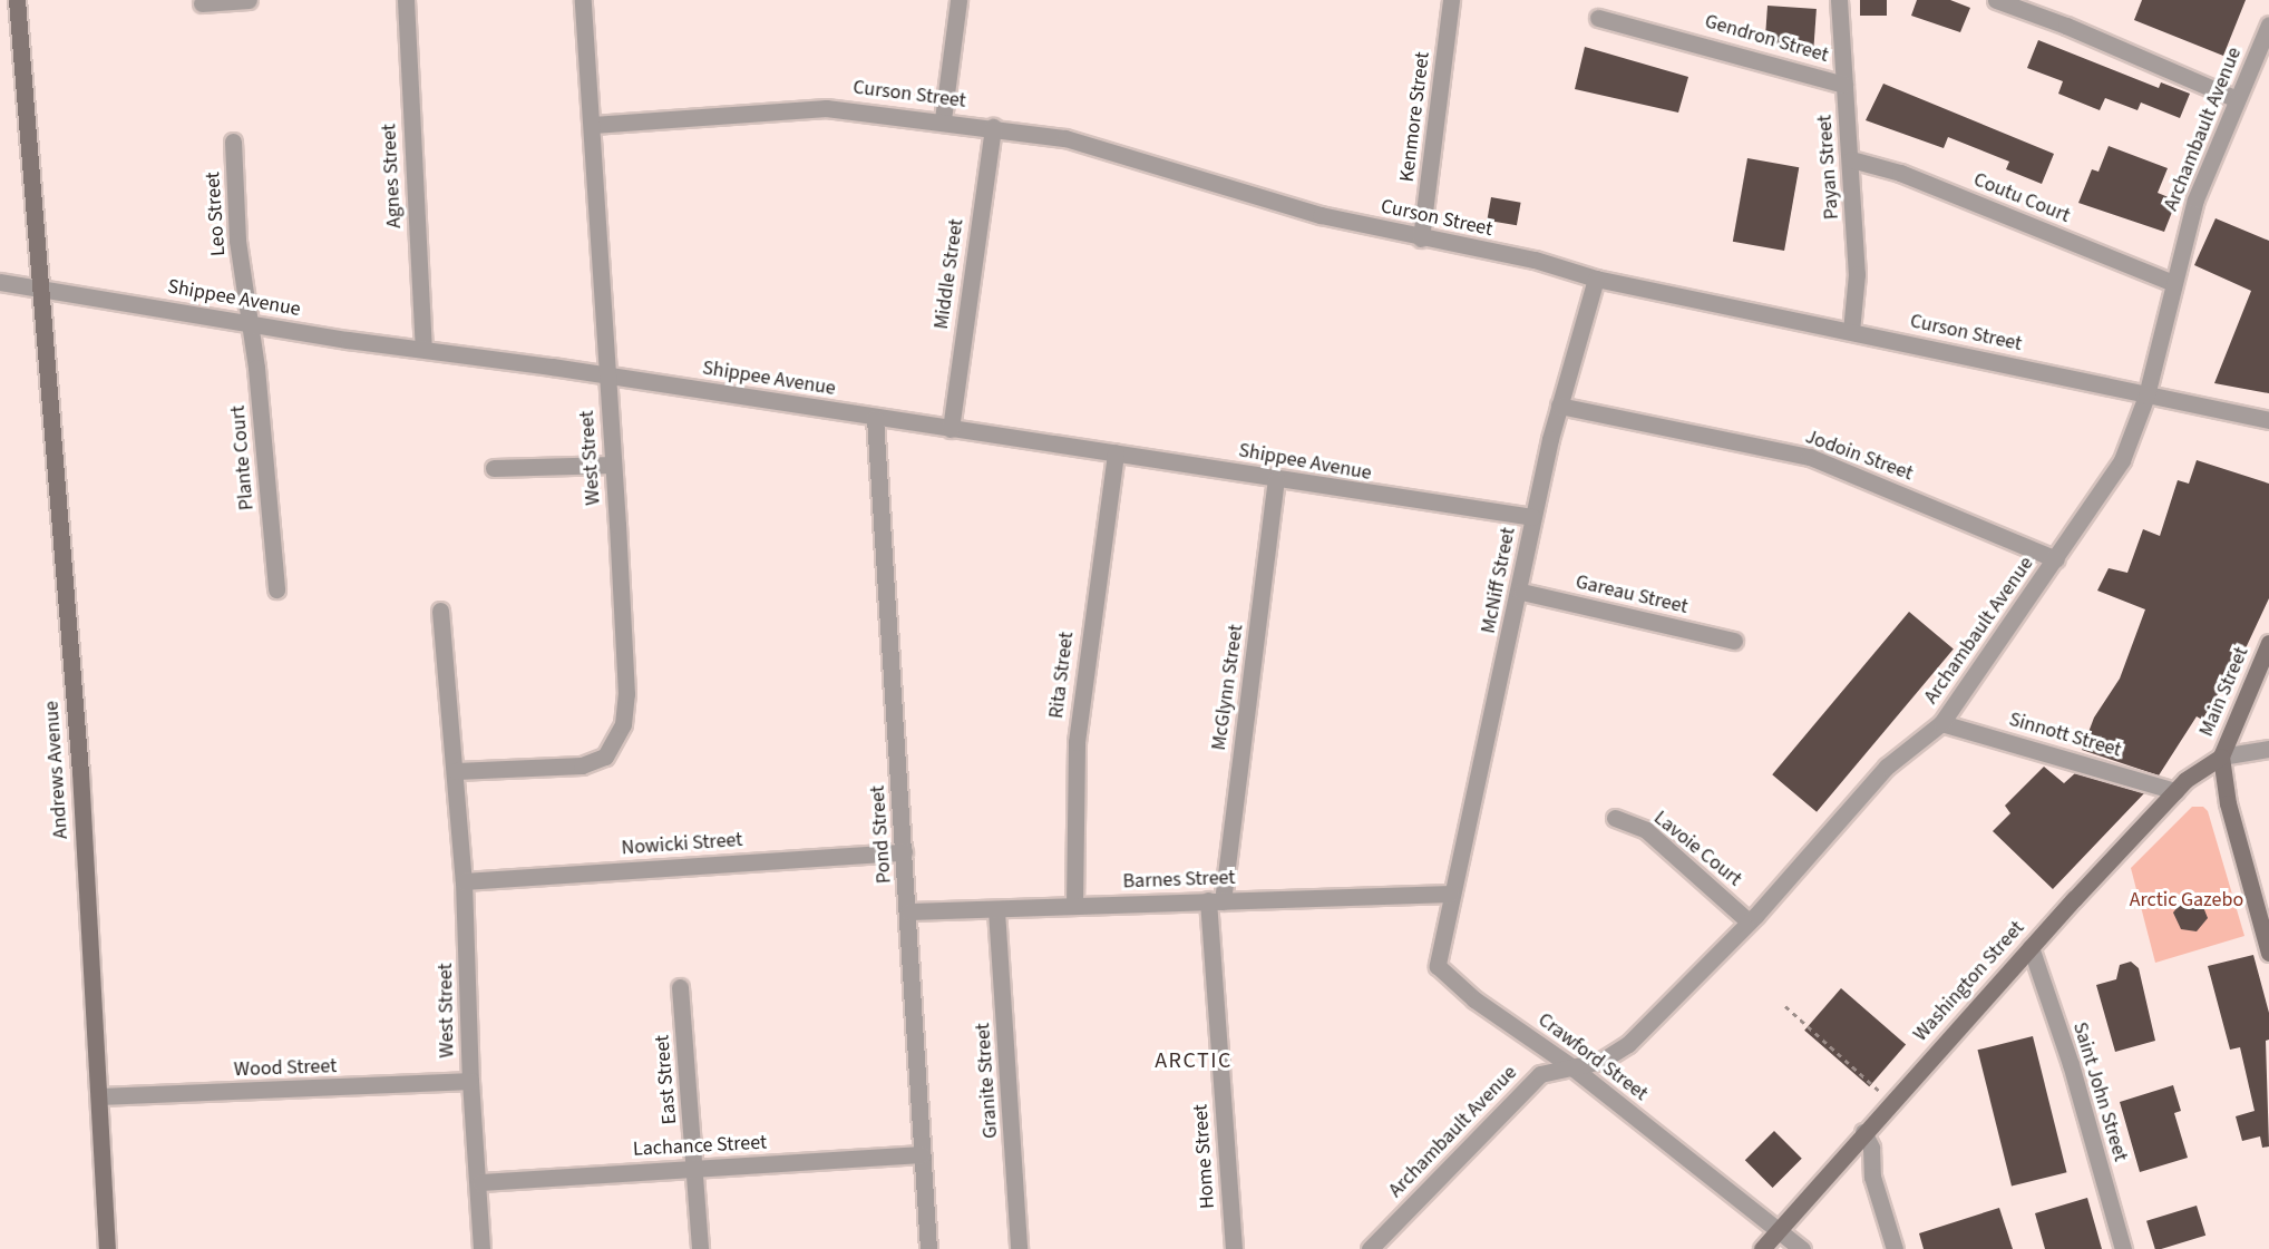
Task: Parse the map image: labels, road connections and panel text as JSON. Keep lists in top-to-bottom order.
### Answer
{
  "streets": {
    "street": [
      "Gendron Street",
      "Curson Street",
      "Kenmore Street",
      "Archambault Avenue",
      "Payan Street",
      "Agnes Street",
      "Coutu Court",
      "Leo Street",
      "Middle Street",
      "Shippee Avenue",
      "Jodoin Street",
      "Plante Court",
      "West Street",
      "McNiff Street",
      "Gareau Street",
      "Rita Street",
      "McGlynn Street",
      "Main Street",
      "Sinnott Street",
      "Andrews Avenue",
      "Pond Street",
      "Nowicki Street",
      "Lavoie Court",
      "Barnes Street",
      "Washington Street",
      "Crawford Street",
      "Wood Street",
      "East Street",
      "Granite Street",
      "Saint John Street",
      "Lachance Street",
      "Home Street"
    ]
  },
  "crossings": [
    ["Gendron Street", "Payan Street"],
    ["Curson Street", "Kenmore Street"],
    ["Curson Street", "Archambault Avenue"],
    ["Curson Street", "Payan Street"],
    ["Curson Street", "Middle Street"],
    ["Curson Street", "West Street"],
    ["Curson Street", "McNiff Street"],
    ["Archambault Avenue", "Coutu Court"],
    ["Archambault Avenue", "Jodoin Street"],
    ["Archambault Avenue", "Sinnott Street"],
    ["Archambault Avenue", "Lavoie Court"],
    ["Archambault Avenue", "Crawford Street"],
    ["Payan Street", "Coutu Court"],
    ["Agnes Street", "Shippee Avenue"],
    ["Leo Street", "Shippee Avenue"],
    ["Leo Street", "Plante Court"],
    ["Middle Street", "Shippee Avenue"],
    ["Shippee Avenue", "Plante Court"],
    ["Shippee Avenue", "West Street"],
    ["Shippee Avenue", "McNiff Street"],
    ["Shippee Avenue", "Rita Street"],
    ["Shippee Avenue", "McGlynn Street"],
    ["Shippee Avenue", "Andrews Avenue"],
    ["Shippee Avenue", "Pond Street"],
    ["Jodoin Street", "McNiff Street"],
    ["West Street", "Nowicki Street"],
    ["West Street", "Wood Street"],
    ["West Street", "Lachance Street"],
    ["McNiff Street", "Gareau Street"],
    ["McNiff Street", "Barnes Street"],
    ["McNiff Street", "Crawford Street"],
    ["Rita Street", "Barnes Street"],
    ["McGlynn Street", "Barnes Street"],
    ["McGlynn Street", "Home Street"],
    ["Main Street", "Washington Street"],
    ["Sinnott Street", "Washington Street"],
    ["Andrews Avenue", "Wood Street"],
    ["Pond Street", "Nowicki Street"],
    ["Pond Street", "Barnes Street"],
    ["Pond Street", "Lachance Street"],
    ["Barnes Street", "Crawford Street"],
    ["Barnes Street", "Granite Street"],
    ["Barnes Street", "Home Street"],
    ["Washington Street", "Crawford Street"],
    ["Washington Street", "Saint John Street"],
    ["East Street", "Lachance Street"]
  ],
  "districts": ["ARCTIC"],
  "parks": ["Arctic Gazebo"]
}
